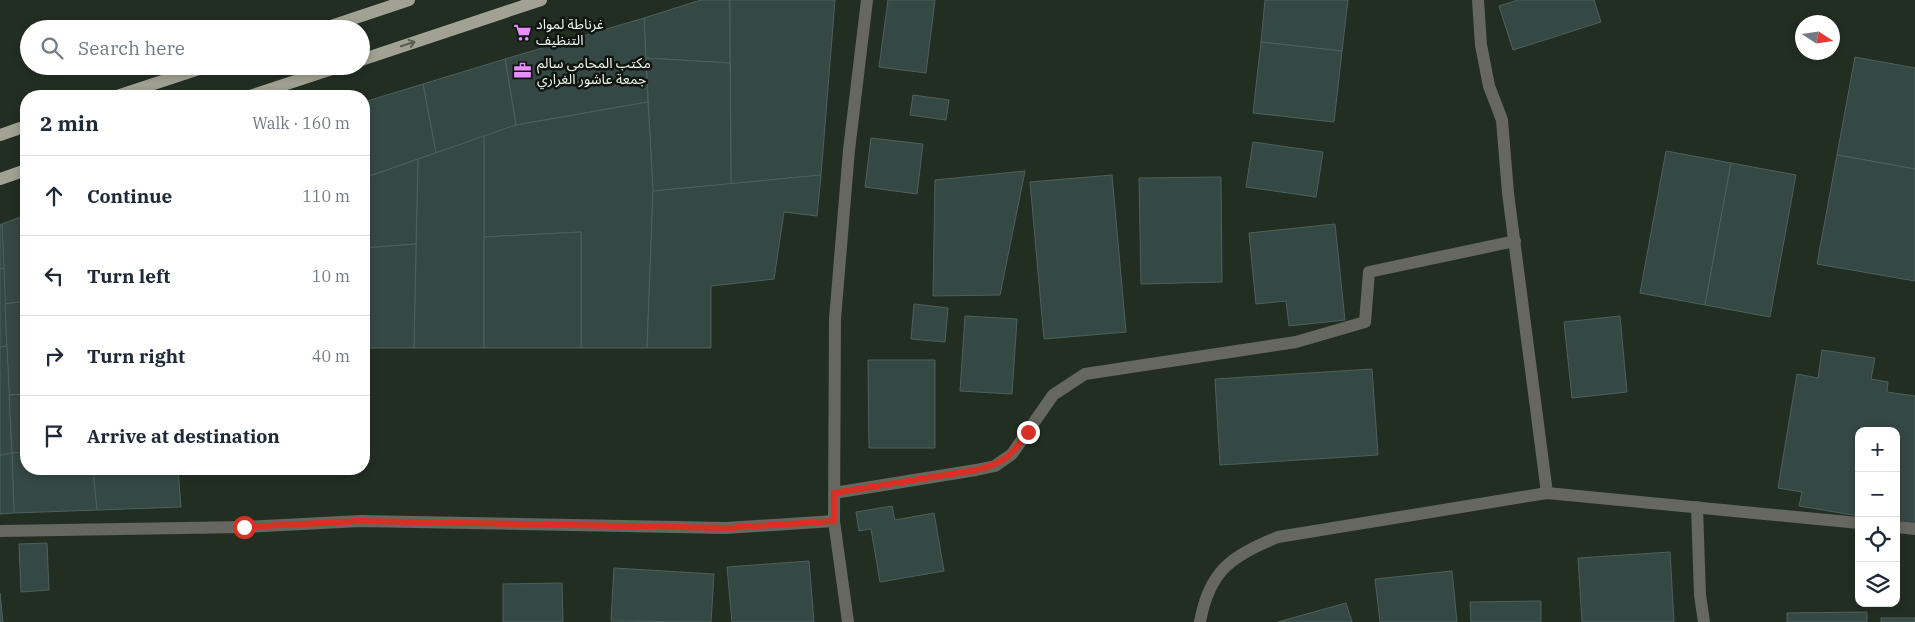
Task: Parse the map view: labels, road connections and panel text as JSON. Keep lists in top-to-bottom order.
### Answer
{
  "places": {
    "supermarket": ["غرناطة لمواد التنظيف"],
    "office": ["مكتب المحامي سالم جمعة عاشور الغراري"]
  },
  "north": "right",
  "page": {
    "search": "Search here",
    "heading": ["2 min", "Walk · 160 m"],
    "list": [
      ["Continue", "110 m"],
      ["Turn left", "10 m"],
      ["Turn right", "40 m"],
      "Arrive at destination"
    ],
    "map_buttons": ["+", "−"]
  }
}
